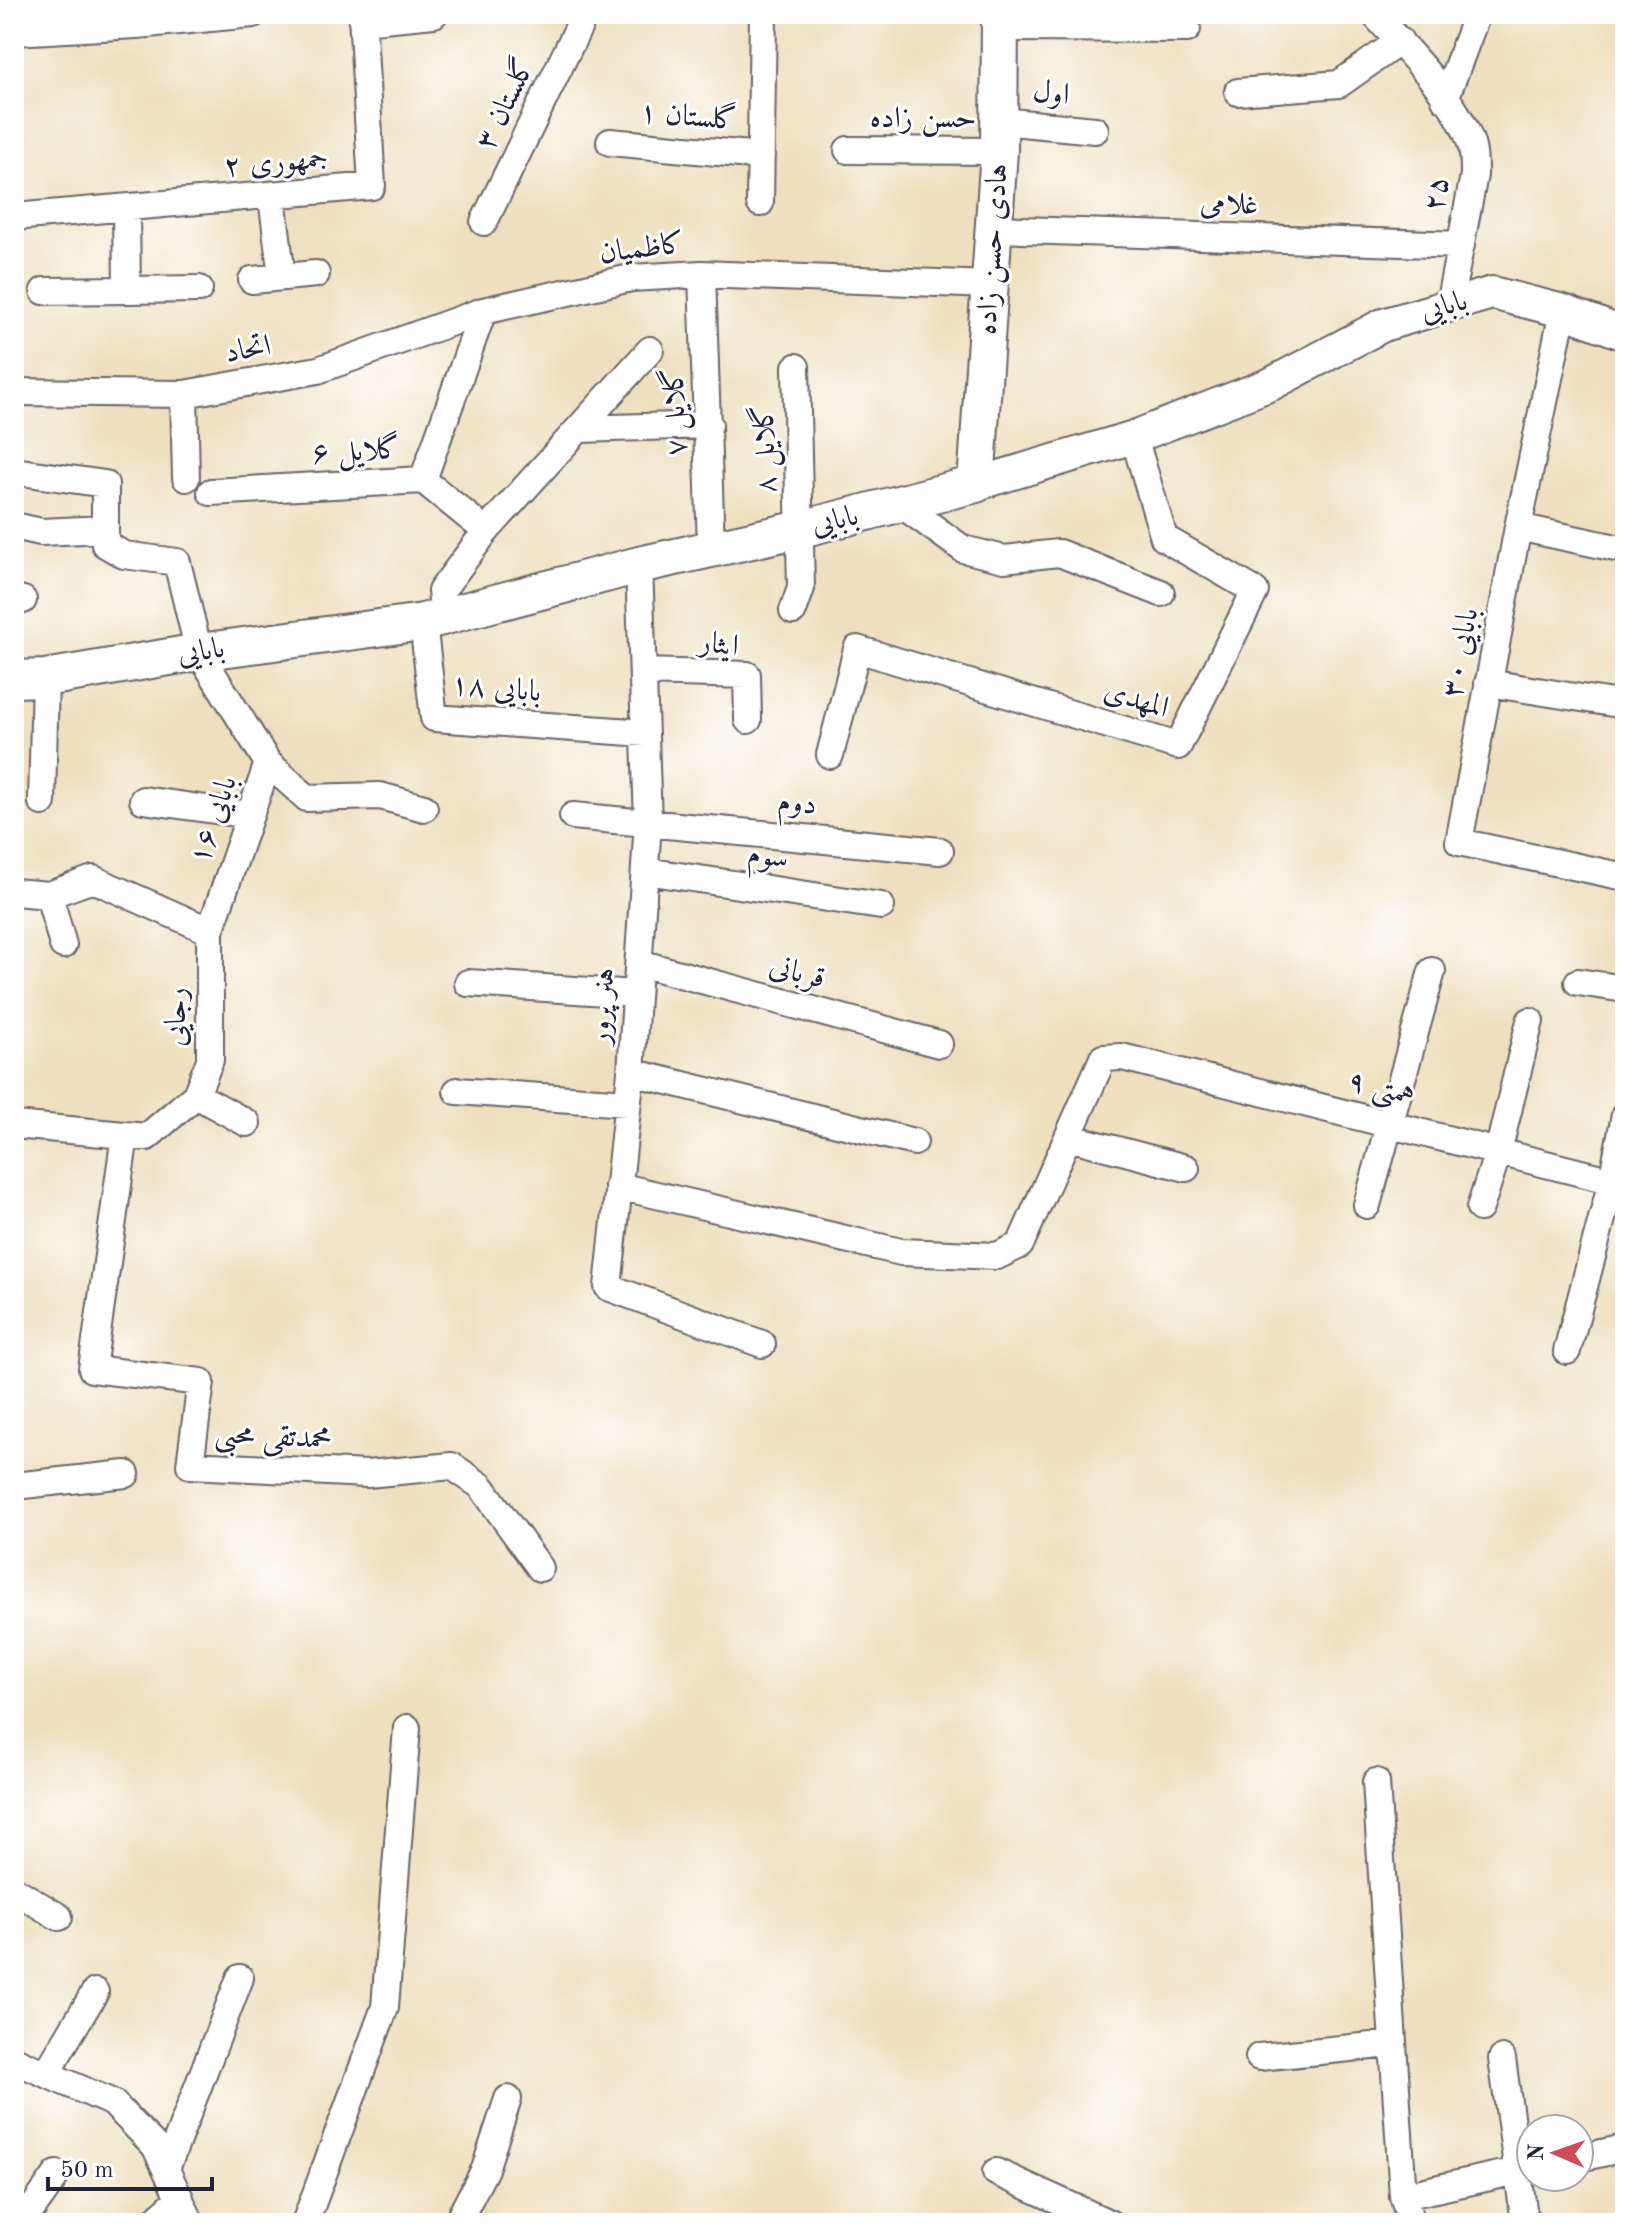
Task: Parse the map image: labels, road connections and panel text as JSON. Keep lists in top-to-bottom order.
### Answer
{
  "streets": {
    "main road": ["هادی حسن زاده", "بابایی"],
    "street": [
      "اول",
      "گلستان ۳",
      "گلستان ۱",
      "حسن زاده",
      "جمهوری ۲",
      "۲۵",
      "غلامی",
      "کاظمیان",
      "اتحاد",
      "گلایل ۷",
      "گلایل ۸",
      "گلایل ۶",
      "ایثار",
      "بابایی ۳۰",
      "بابایی ۱۸",
      "المهدی",
      "دوم",
      "بابایی ۱۶",
      "سوم",
      "قربانی",
      "هنر پرور",
      "رجایی",
      "همتی ۹",
      "محمدتقی محبی"
    ]
  },
  "crossings": [
    ["اول", "حسن زاده"],
    ["اول", "هادی حسن زاده"],
    ["حسن زاده", "هادی حسن زاده"],
    ["۲۵", "غلامی"],
    ["۲۵", "بابایی"],
    ["غلامی", "هادی حسن زاده"],
    ["کاظمیان", "هادی حسن زاده"],
    ["کاظمیان", "اتحاد"],
    ["کاظمیان", "گلایل ۷"],
    ["هادی حسن زاده", "بابایی"],
    ["بابایی", "گلایل ۷"],
    ["بابایی", "گلایل ۸"],
    ["بابایی", "بابایی ۳۰"],
    ["بابایی", "بابایی ۱۸"],
    ["بابایی", "المهدی"],
    ["بابایی", "بابایی ۱۶"],
    ["بابایی", "هنر پرور"],
    ["ایثار", "هنر پرور"],
    ["بابایی ۱۸", "هنر پرور"],
    ["دوم", "هنر پرور"],
    ["بابایی ۱۶", "رجایی"],
    ["سوم", "هنر پرور"],
    ["قربانی", "هنر پرور"],
    ["رجایی", "محمدتقی محبی"]
  ],
  "scale_bar": "50 m",
  "north": "left"
}
